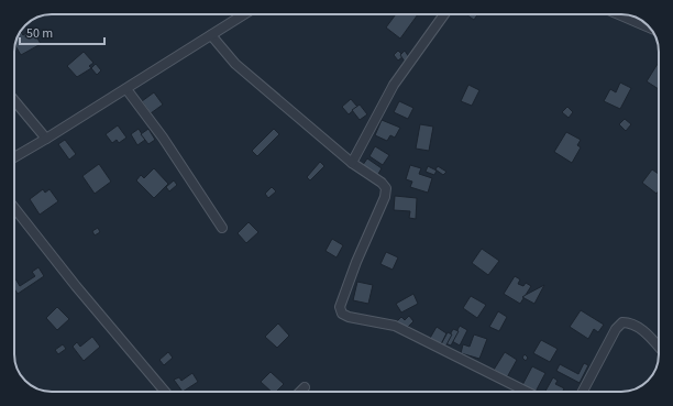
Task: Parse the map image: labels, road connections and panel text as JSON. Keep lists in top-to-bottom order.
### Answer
{
  "scale_bar": "50 m"
}
